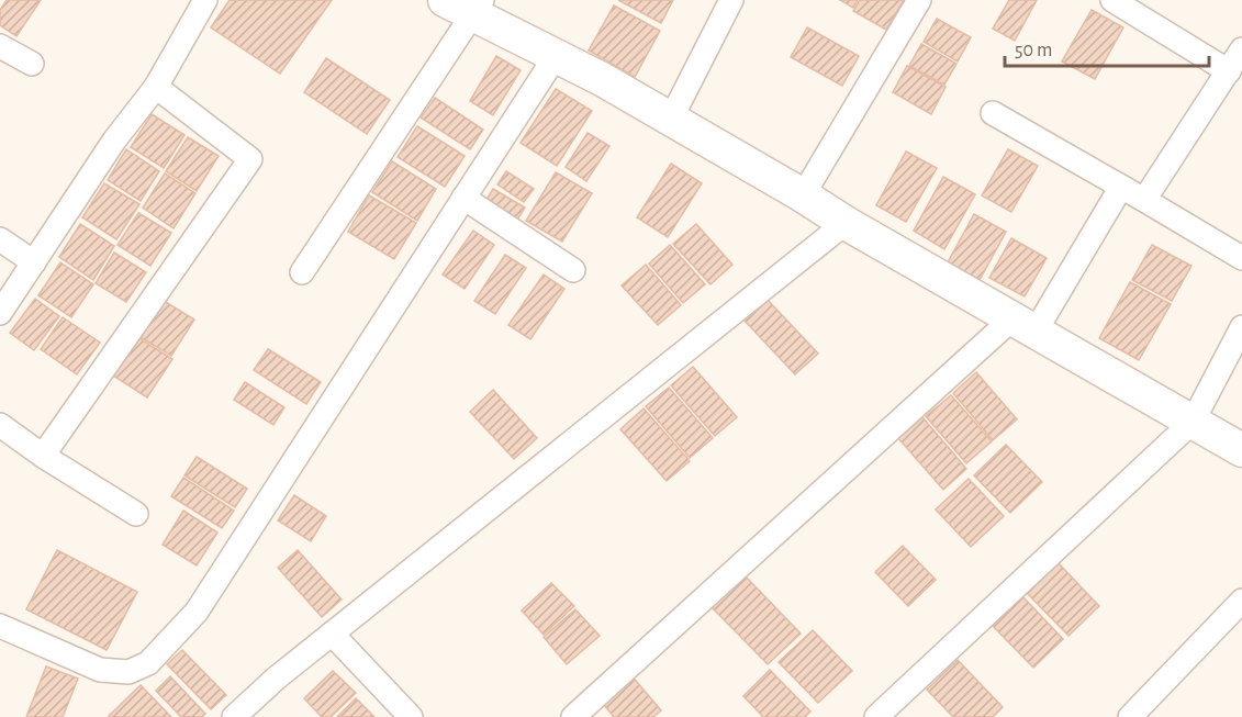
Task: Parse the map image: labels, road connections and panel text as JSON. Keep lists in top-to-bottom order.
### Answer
{
  "scale_bar": "50 m"
}
